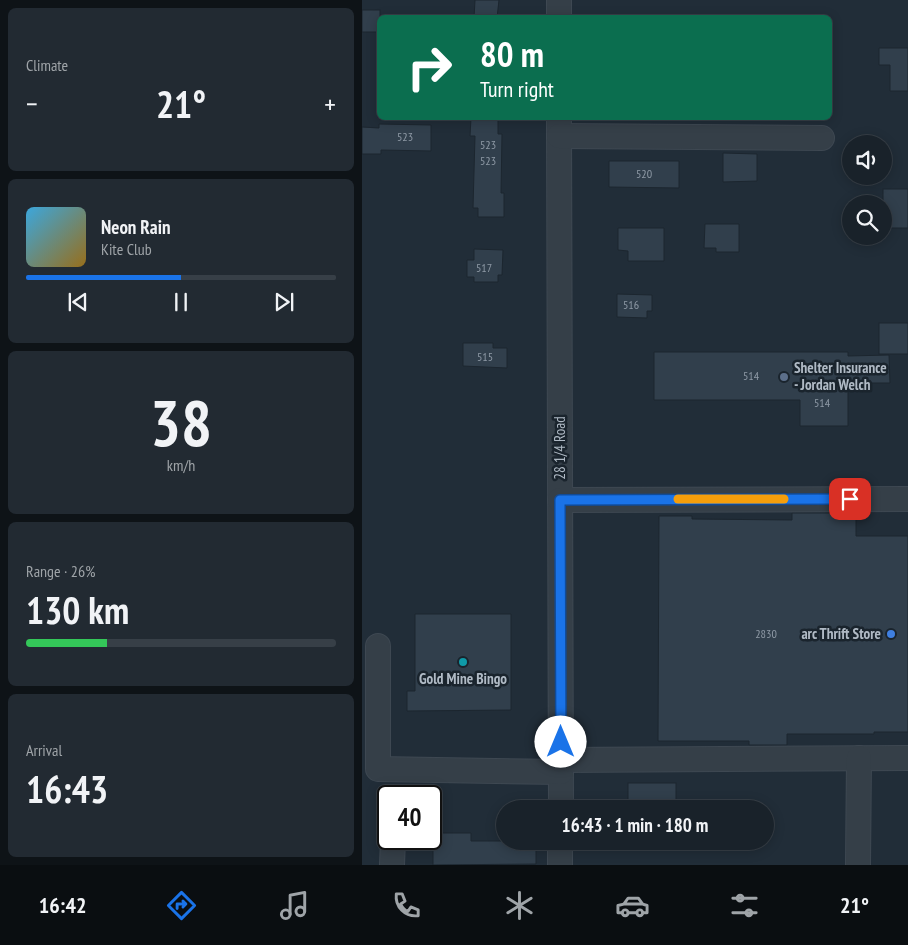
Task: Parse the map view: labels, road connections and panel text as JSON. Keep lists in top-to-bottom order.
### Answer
{
  "streets": {
    "street": ["28 1/4 Road"]
  },
  "places": ["Shelter Insurance - Jordan Welch", "arc Thrift Store", "Gold Mine Bingo"],
  "house_numbers": [
    "523",
    "523",
    "523",
    "520",
    "517",
    "516",
    "515",
    "514",
    "514",
    "2830"
  ],
  "page": {
    "tile": [
      "Climate",
      ["38", "km/h"],
      ["Range · 26%", "130 km"],
      ["Arrival", "16:43"]
    ],
    "turn": ["80 m", "Turn right"],
    "heat": ["−", "21°", "+"],
    "song": ["Neon Rain", "Kite Club"],
    "limit": "40",
    "trip": "16:43 · 1 min · 180 m",
    "tabs": ["16:42", "21°"]
  }
}
